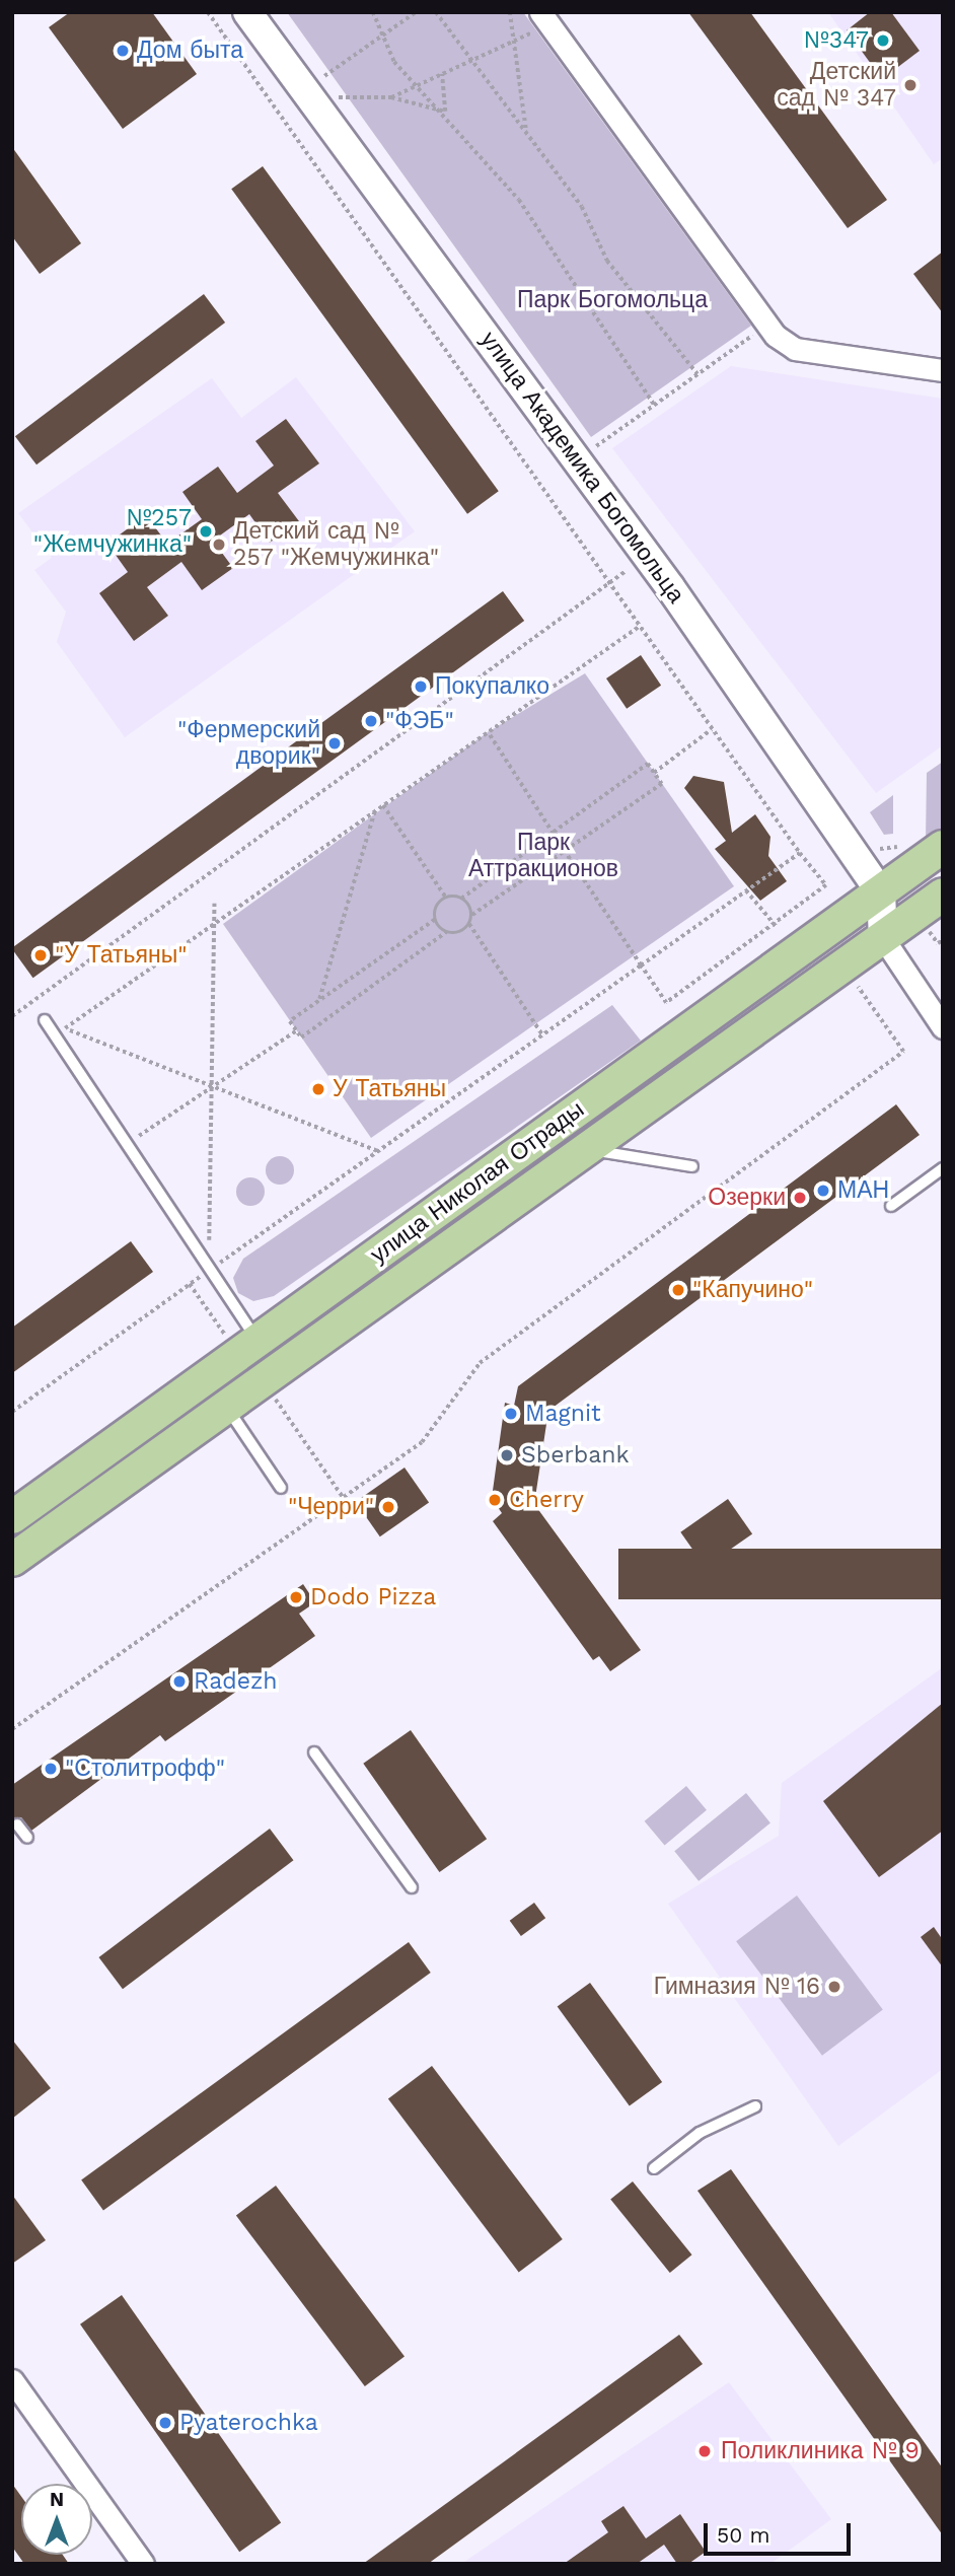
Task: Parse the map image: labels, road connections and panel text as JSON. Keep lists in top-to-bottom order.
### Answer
{
  "streets": {
    "main road": ["улица Николая Отрады"],
    "street": ["улица Академика Богомольца"]
  },
  "crossings": [
    ["улица Академика Богомольца", "улица Николая Отрады"]
  ],
  "parks": ["Парк Богомольца", "Парк Аттракционов"],
  "places": [
    "№347",
    "Дом быта",
    "Детский сад № 347",
    "№257 \"Жемчужинка\"",
    "Детский сад № 257 \"Жемчужинка\"",
    "Покупалко",
    "\"ФЭБ\"",
    "\"Фермерский дворик\"",
    "\"У Татьяны\"",
    "У Татьяны",
    "МАН",
    "Озерки",
    "\"Капучино\"",
    "Magnit",
    "Sberbank",
    "Cherry",
    "\"Черри\"",
    "Dodo Pizza",
    "Radezh",
    "\"Столитрофф\"",
    "Гимназия № 16",
    "Pyaterochka",
    "Поликлиника № 9"
  ],
  "scale_bar": "50 m",
  "north": "top"
}
